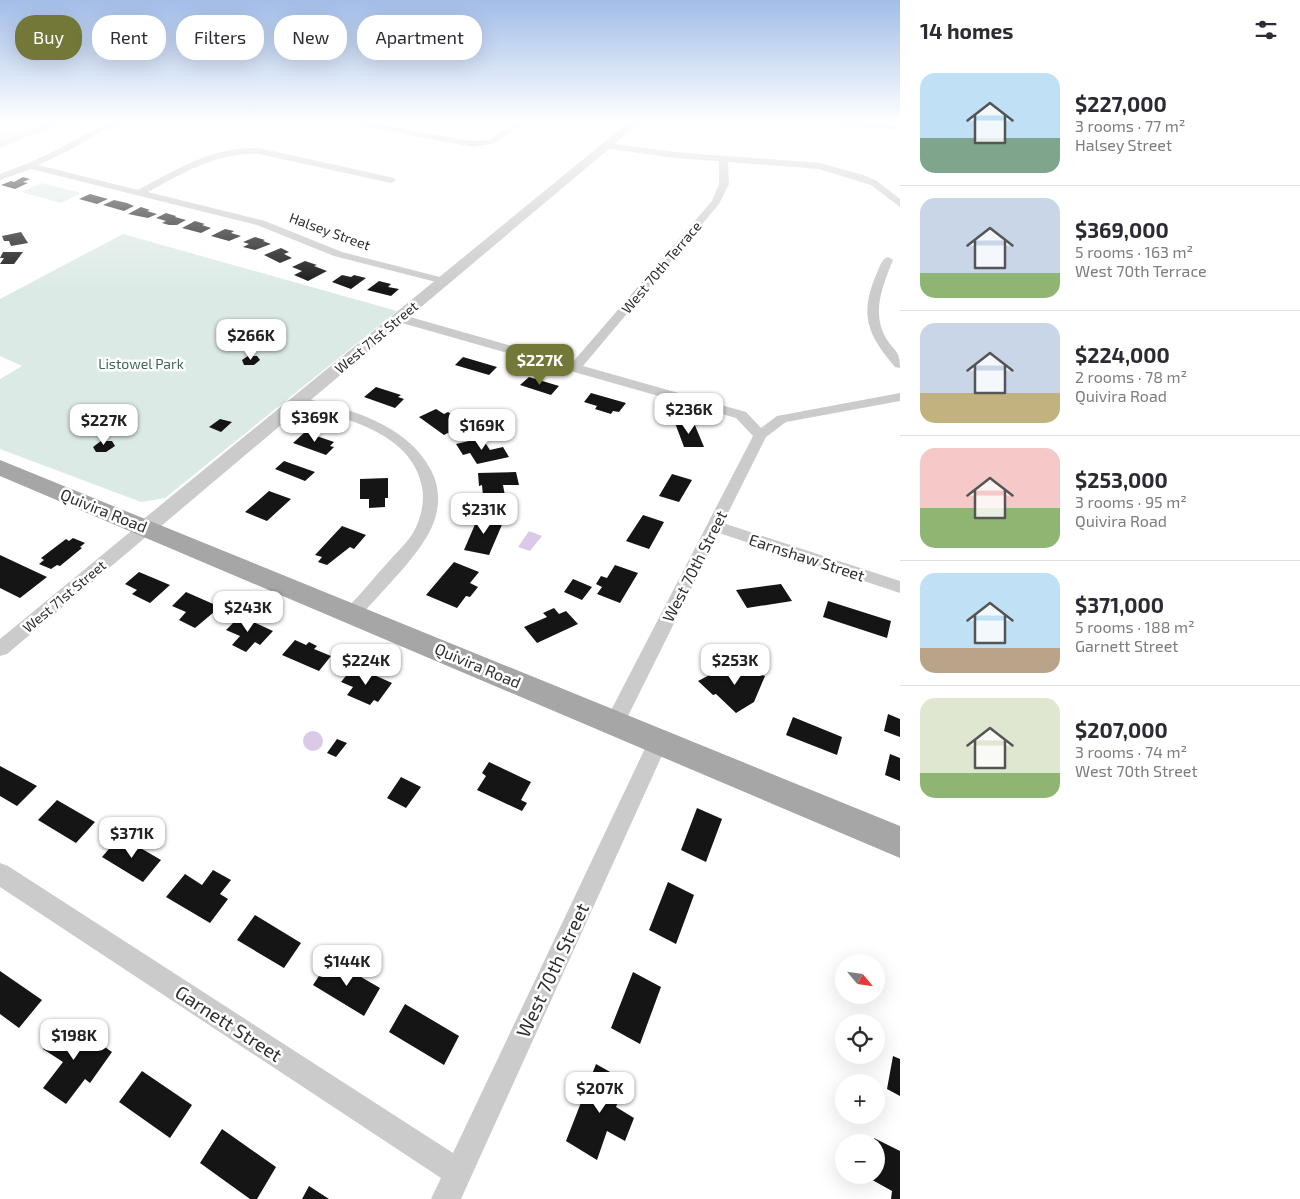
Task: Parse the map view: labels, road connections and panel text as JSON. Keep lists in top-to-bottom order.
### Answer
{
  "streets": {
    "main road": ["Quivira Road"],
    "street": [
      "Halsey Street",
      "West 70th Terrace",
      "West 71st Street",
      "Earnshaw Street",
      "West 70th Street",
      "Garnett Street"
    ]
  },
  "crossings": [
    ["Halsey Street", "West 71st Street"],
    ["West 71st Street", "Quivira Road"],
    ["Quivira Road", "West 70th Street"],
    ["Earnshaw Street", "West 70th Street"],
    ["West 70th Street", "Garnett Street"]
  ],
  "parks": ["Listowel Park"],
  "north": "bottom right",
  "page": {
    "heading": "14 homes",
    "chip": [
      "Buy",
      "Rent",
      "Filters",
      "New",
      "Apartment"
    ],
    "list": [
      {
        "name": "$227,000",
        "note": "3 rooms · 77 m² · Halsey Street"
      },
      {
        "name": "$369,000",
        "note": "5 rooms · 163 m² · West 70th Terrace"
      },
      {
        "name": "$224,000",
        "note": "2 rooms · 78 m² · Quivira Road"
      },
      {
        "name": "$253,000",
        "note": "3 rooms · 95 m² · Quivira Road"
      },
      {
        "name": "$371,000",
        "note": "5 rooms · 188 m² · Garnett Street"
      },
      {
        "name": "$207,000",
        "note": "3 rooms · 74 m² · West 70th Street"
      }
    ],
    "price": [
      "$266K",
      "$227K",
      "$236K",
      "$369K",
      "$227K",
      "$169K",
      "$231K",
      "$243K",
      "$224K",
      "$253K",
      "$371K",
      "$144K",
      "$198K",
      "$207K"
    ],
    "map_buttons": ["+", "−"]
  }
}
